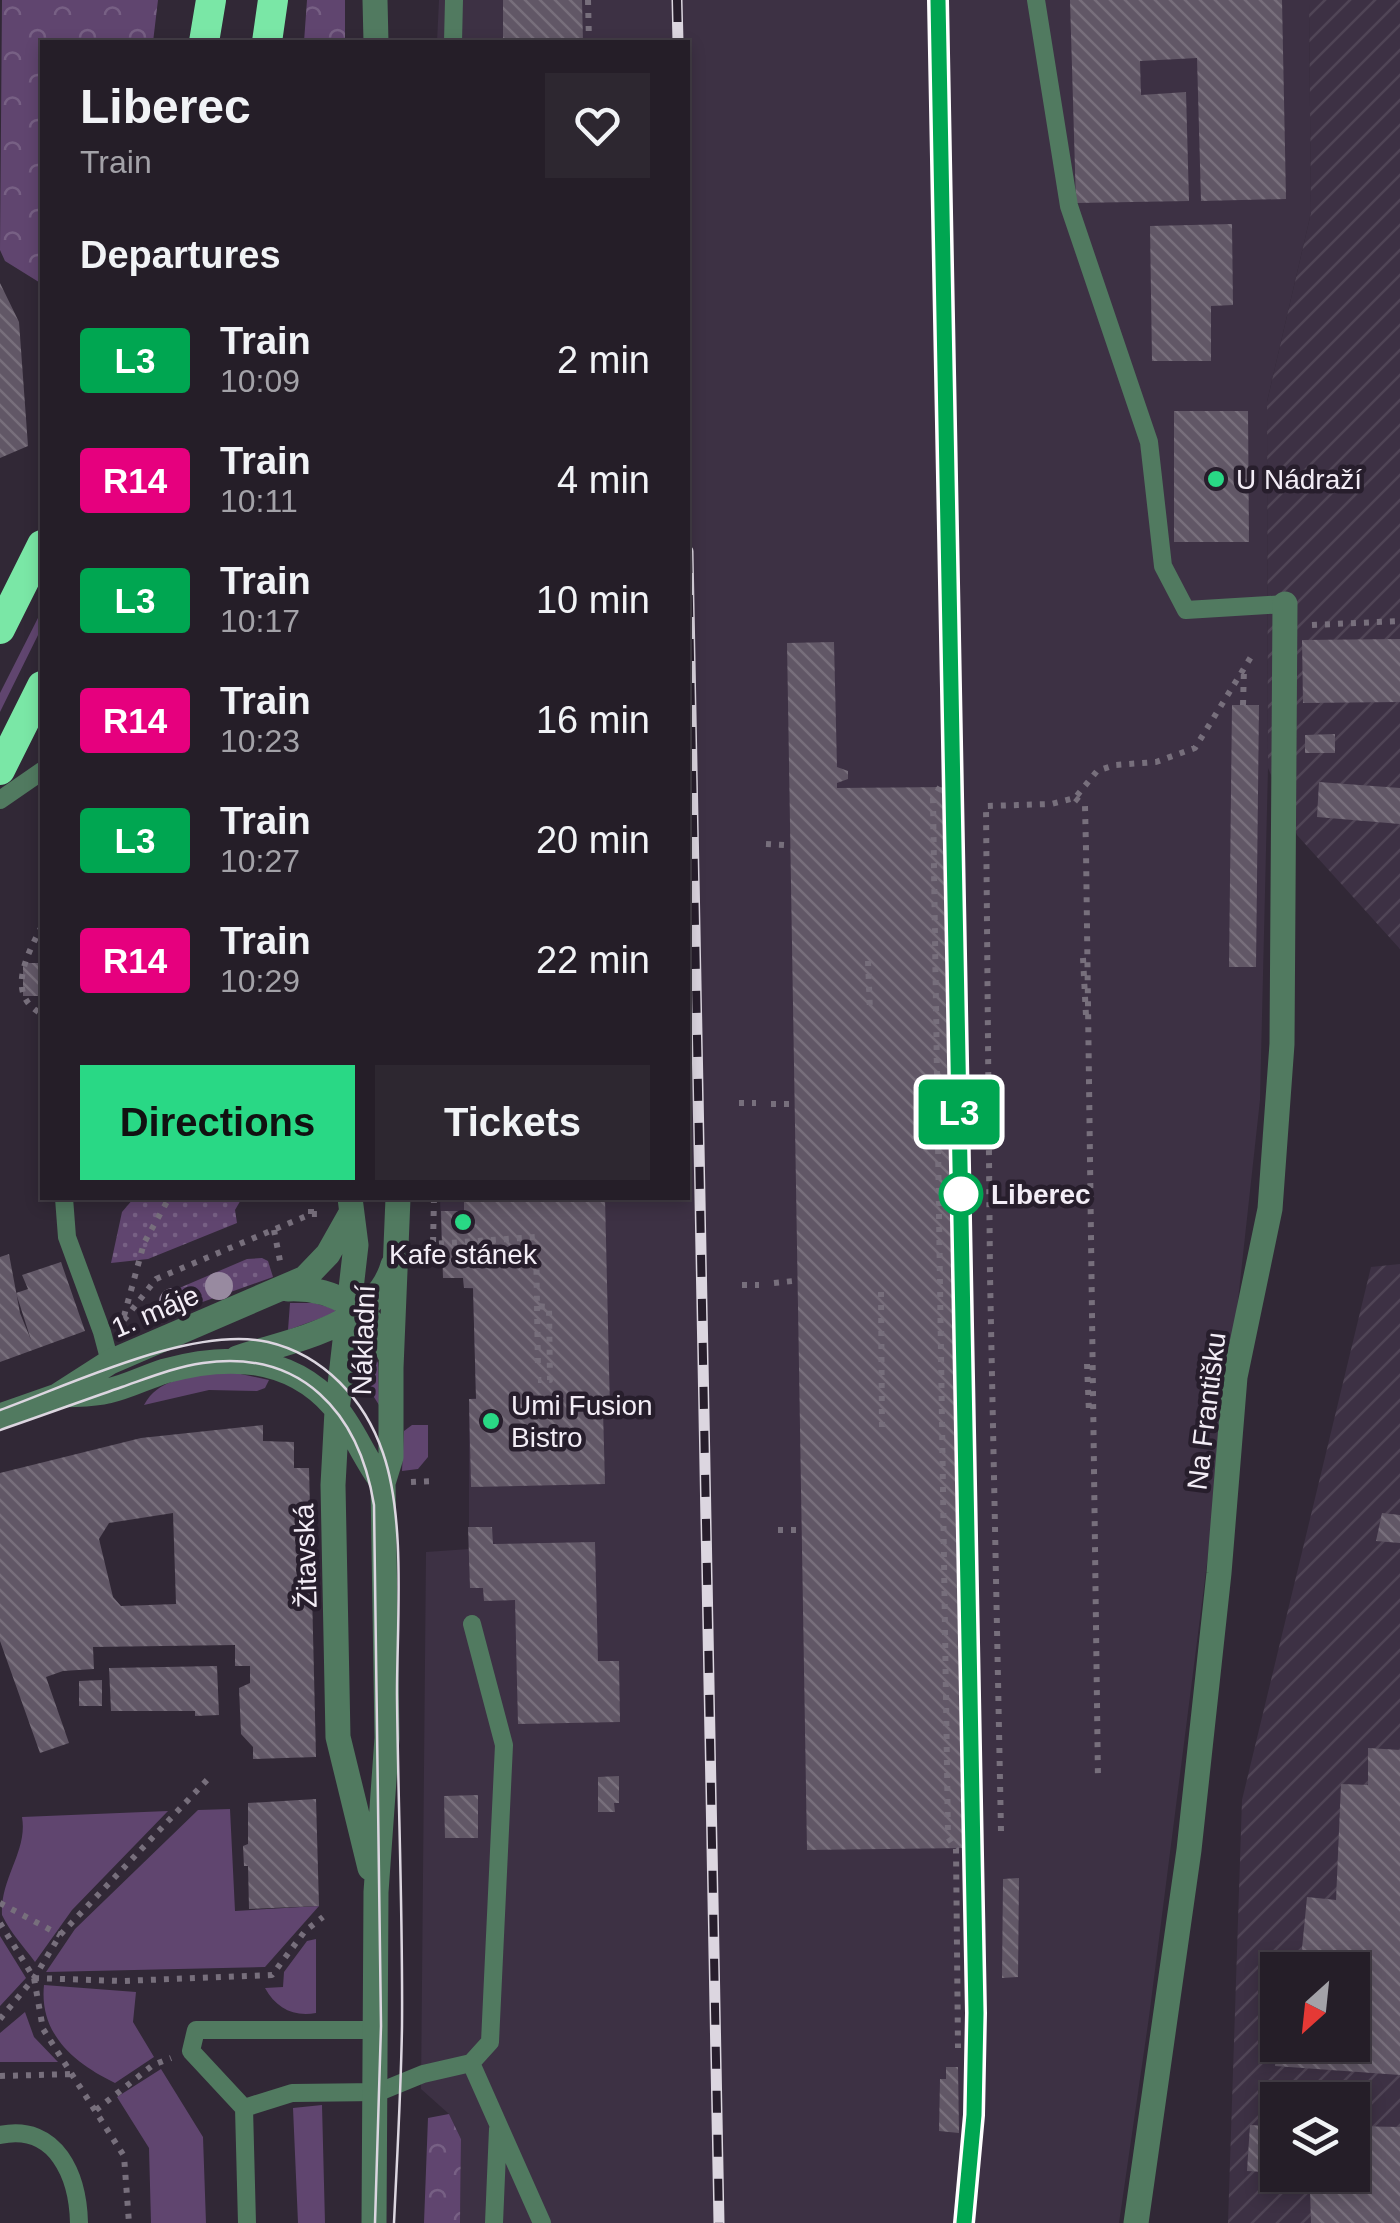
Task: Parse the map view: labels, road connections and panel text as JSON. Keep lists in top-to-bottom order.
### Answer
{
  "streets": {
    "street": [
      "1. máje",
      "Nákladní",
      "Na Františku",
      "Žitavská"
    ]
  },
  "crossings": [
    ["1. máje", "Nákladní"],
    ["1. máje", "Žitavská"],
    ["Nákladní", "Žitavská"]
  ],
  "places": [
    "U Nádraží",
    "Liberec",
    "Kafe stánek",
    "Umi Fusion Bistro"
  ],
  "north": "bottom left",
  "page": {
    "on_map": "L3",
    "heading": [
      ["Liberec", "Train"],
      "Departures"
    ],
    "list": [
      {
        "mark": "L3",
        "name": "Train",
        "note": "10:09",
        "value": "2 min"
      },
      {
        "mark": "R14",
        "name": "Train",
        "note": "10:11",
        "value": "4 min"
      },
      {
        "mark": "L3",
        "name": "Train",
        "note": "10:17",
        "value": "10 min"
      },
      {
        "mark": "R14",
        "name": "Train",
        "note": "10:23",
        "value": "16 min"
      },
      {
        "mark": "L3",
        "name": "Train",
        "note": "10:27",
        "value": "20 min"
      },
      {
        "mark": "R14",
        "name": "Train",
        "note": "10:29",
        "value": "22 min"
      }
    ],
    "buttons": ["Directions", "Tickets"]
  }
}
